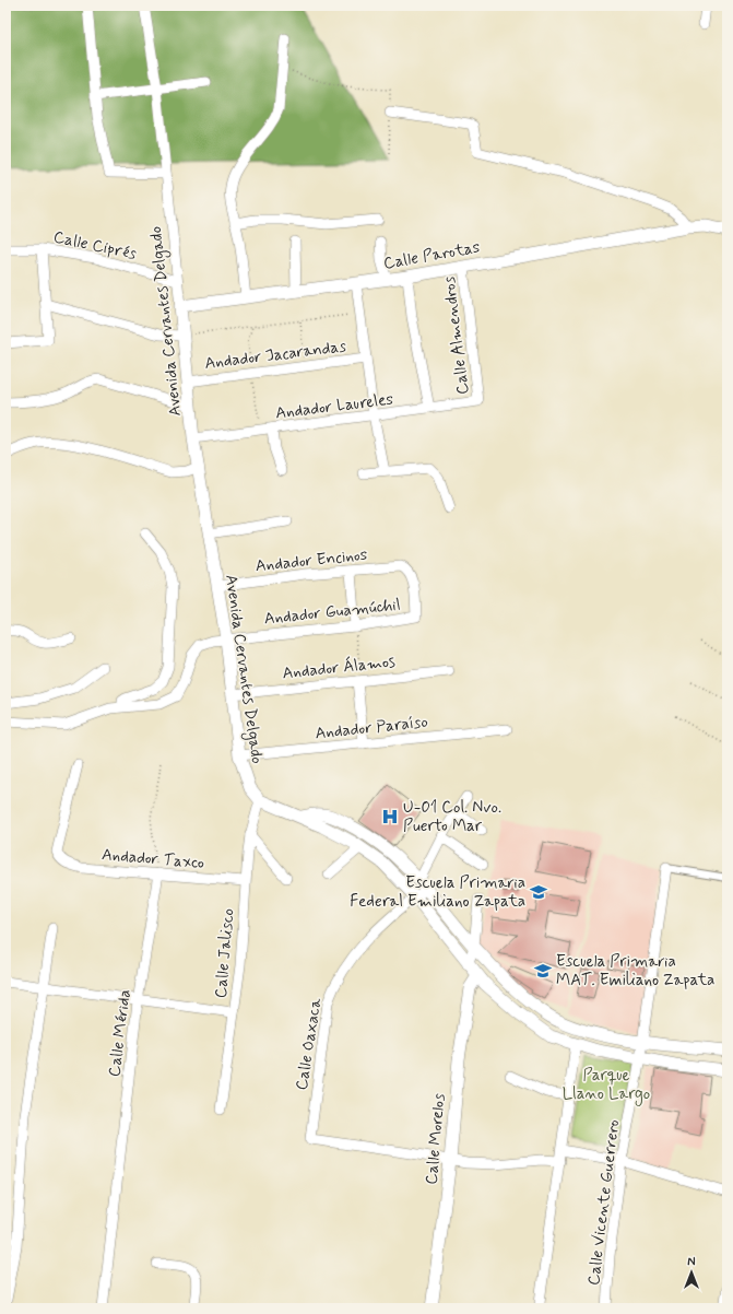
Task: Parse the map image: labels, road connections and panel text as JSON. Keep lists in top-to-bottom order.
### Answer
{
  "streets": {
    "street": [
      "Calle Ciprés",
      "Calle Parotas",
      "Avenida Cervantes Delgado",
      "Calle Almendros",
      "Andador Jacarandas",
      "Andador Laureles",
      "Andador Encinos",
      "Andador Guamúchil",
      "Andador Álamos",
      "Andador Paraíso",
      "Andador Taxco",
      "Calle Jalisco",
      "Calle Mérida",
      "Calle Oaxaca",
      "Calle Morelos",
      "Calle Vicente Guerrero"
    ]
  },
  "crossings": [
    ["Calle Ciprés", "Avenida Cervantes Delgado"],
    ["Calle Parotas", "Avenida Cervantes Delgado"],
    ["Calle Parotas", "Calle Almendros"],
    ["Avenida Cervantes Delgado", "Andador Jacarandas"],
    ["Avenida Cervantes Delgado", "Andador Laureles"],
    ["Avenida Cervantes Delgado", "Andador Encinos"],
    ["Avenida Cervantes Delgado", "Andador Guamúchil"],
    ["Avenida Cervantes Delgado", "Andador Álamos"],
    ["Avenida Cervantes Delgado", "Andador Paraíso"],
    ["Avenida Cervantes Delgado", "Calle Jalisco"],
    ["Calle Almendros", "Andador Laureles"],
    ["Andador Encinos", "Andador Guamúchil"],
    ["Andador Taxco", "Calle Jalisco"],
    ["Andador Taxco", "Calle Mérida"],
    ["Calle Oaxaca", "Calle Morelos"]
  ],
  "parks": ["Parque Llano Largo"],
  "places": {
    "hospital": ["U-01 Col. Nvo. Puerto Mar"],
    "school or university": ["Escuela Primaria Federal Emiliano Zapata", "Escuela Primaria MAT. Emiliano Zapata"]
  },
  "north": "top"
}
